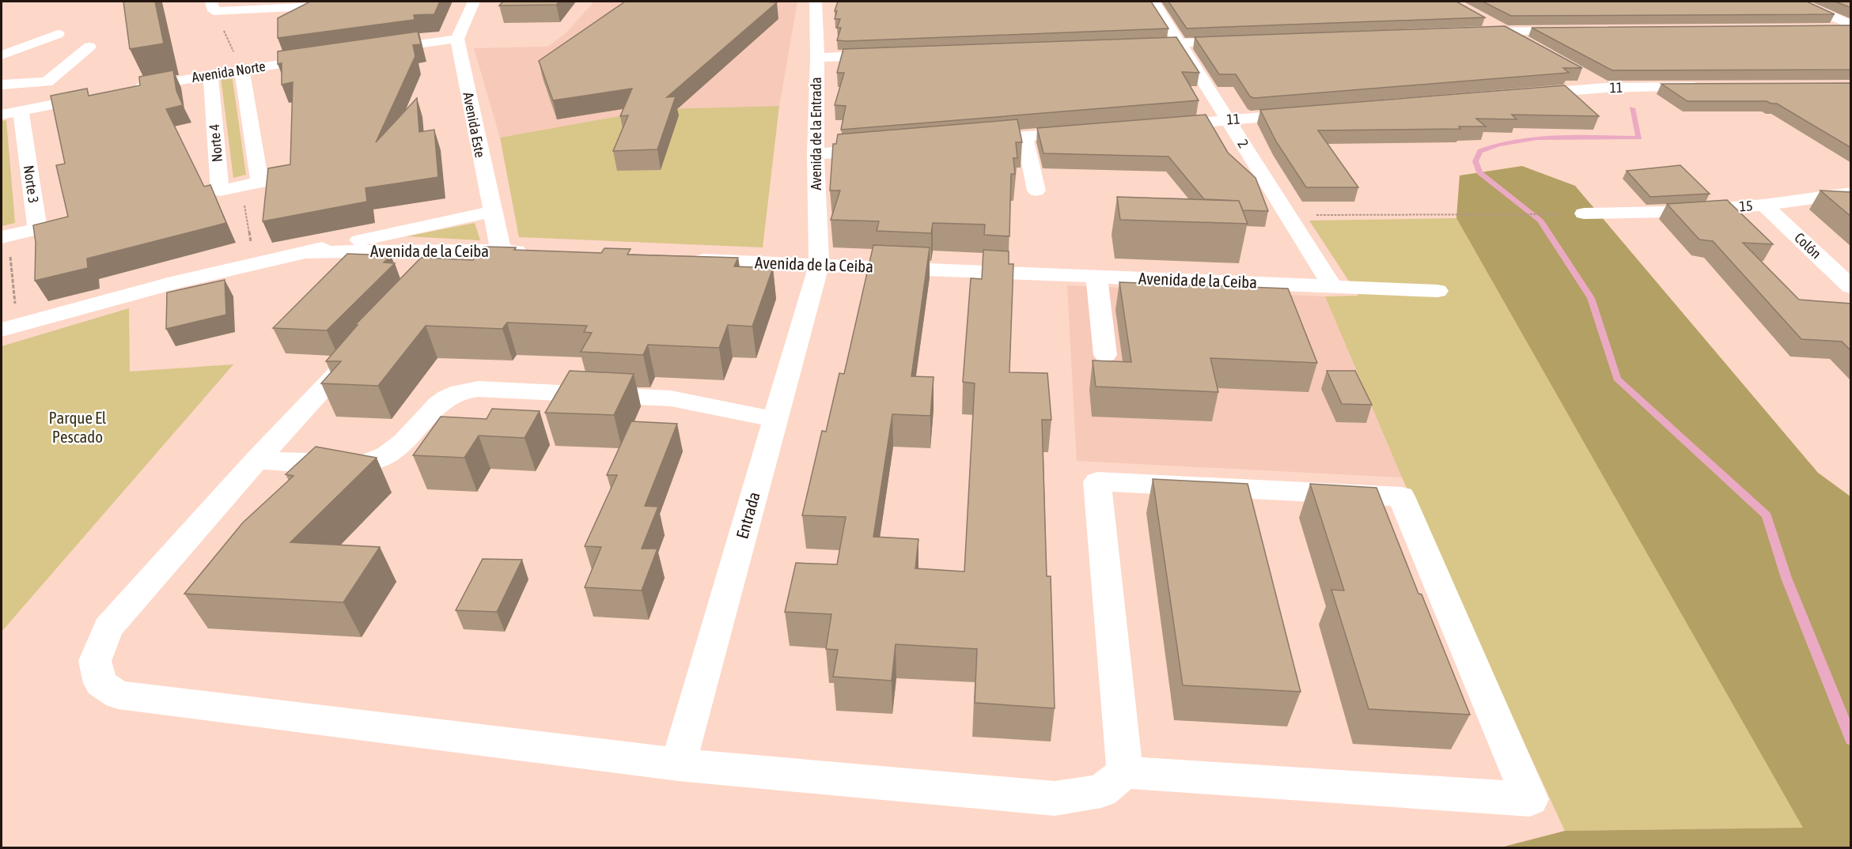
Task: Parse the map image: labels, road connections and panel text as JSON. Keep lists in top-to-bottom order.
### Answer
{
  "streets": {
    "street": [
      "Avenida Norte",
      "11",
      "Avenida Este",
      "Avenida de la Entrada",
      "Norte 4",
      "2",
      "Norte 3",
      "15",
      "Colón",
      "Avenida de la Ceiba",
      "Entrada"
    ]
  },
  "crossings": [
    ["Avenida Norte", "Norte 4"],
    ["11", "2"],
    ["Avenida Este", "Avenida de la Ceiba"],
    ["Avenida de la Entrada", "Avenida de la Ceiba"],
    ["Avenida de la Entrada", "Entrada"],
    ["2", "Avenida de la Ceiba"],
    ["15", "Colón"],
    ["Avenida de la Ceiba", "Entrada"]
  ],
  "parks": ["Parque El Pescado"]
}
